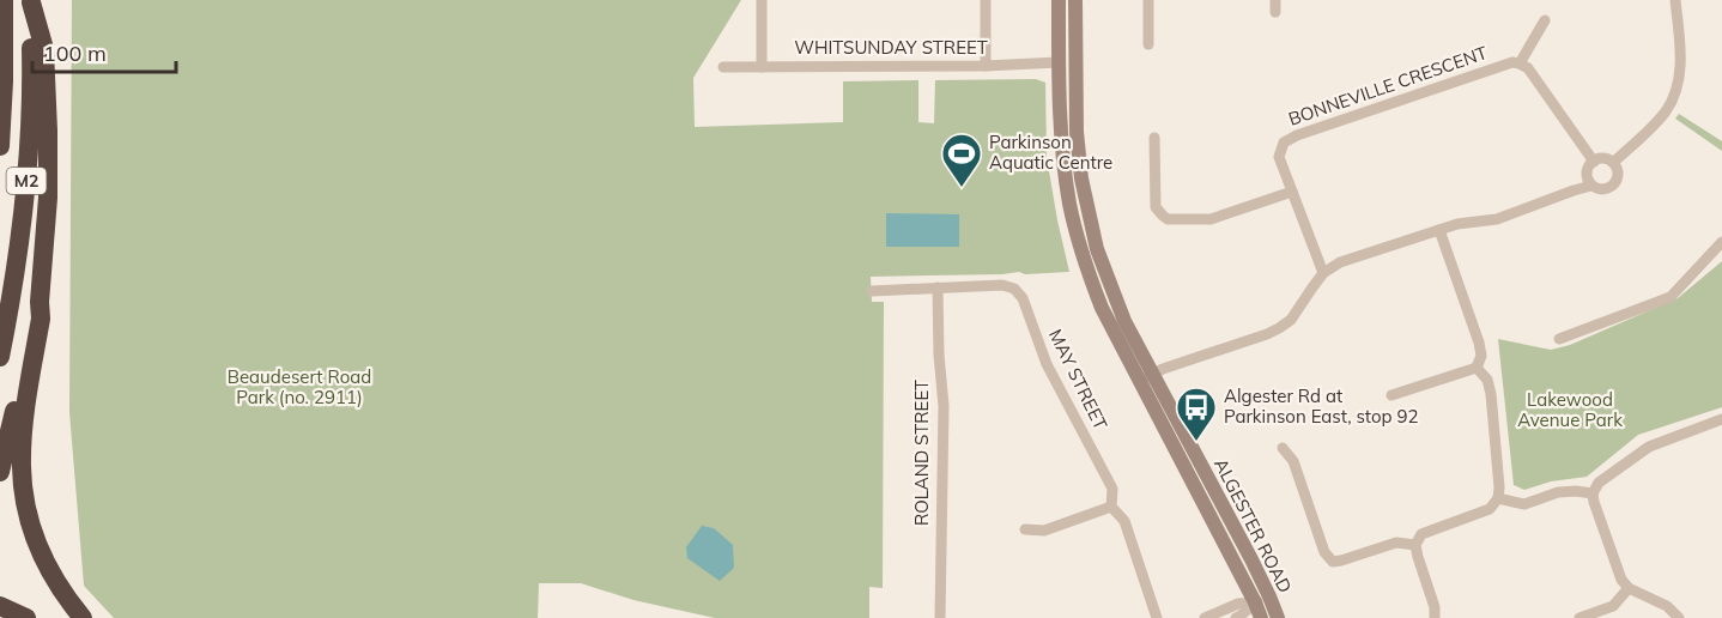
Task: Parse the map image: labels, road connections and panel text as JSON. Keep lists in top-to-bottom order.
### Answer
{
  "streets": {
    "highway": ["M2"],
    "main road": ["ALGESTER ROAD"],
    "street": [
      "WHITSUNDAY STREET",
      "BONNEVILLE CRESCENT",
      "MAY STREET",
      "ROLAND STREET"
    ]
  },
  "crossings": [
    ["WHITSUNDAY STREET", "ALGESTER ROAD"],
    ["MAY STREET", "ROLAND STREET"]
  ],
  "parks": ["Beaudesert Road Park (no. 2911)", "Lakewood Avenue Park"],
  "places": {
    "sports": ["Parkinson Aquatic Centre"],
    "bus stop": ["Algester Rd at Parkinson East, stop 92"]
  },
  "scale_bar": "100 m"
}
